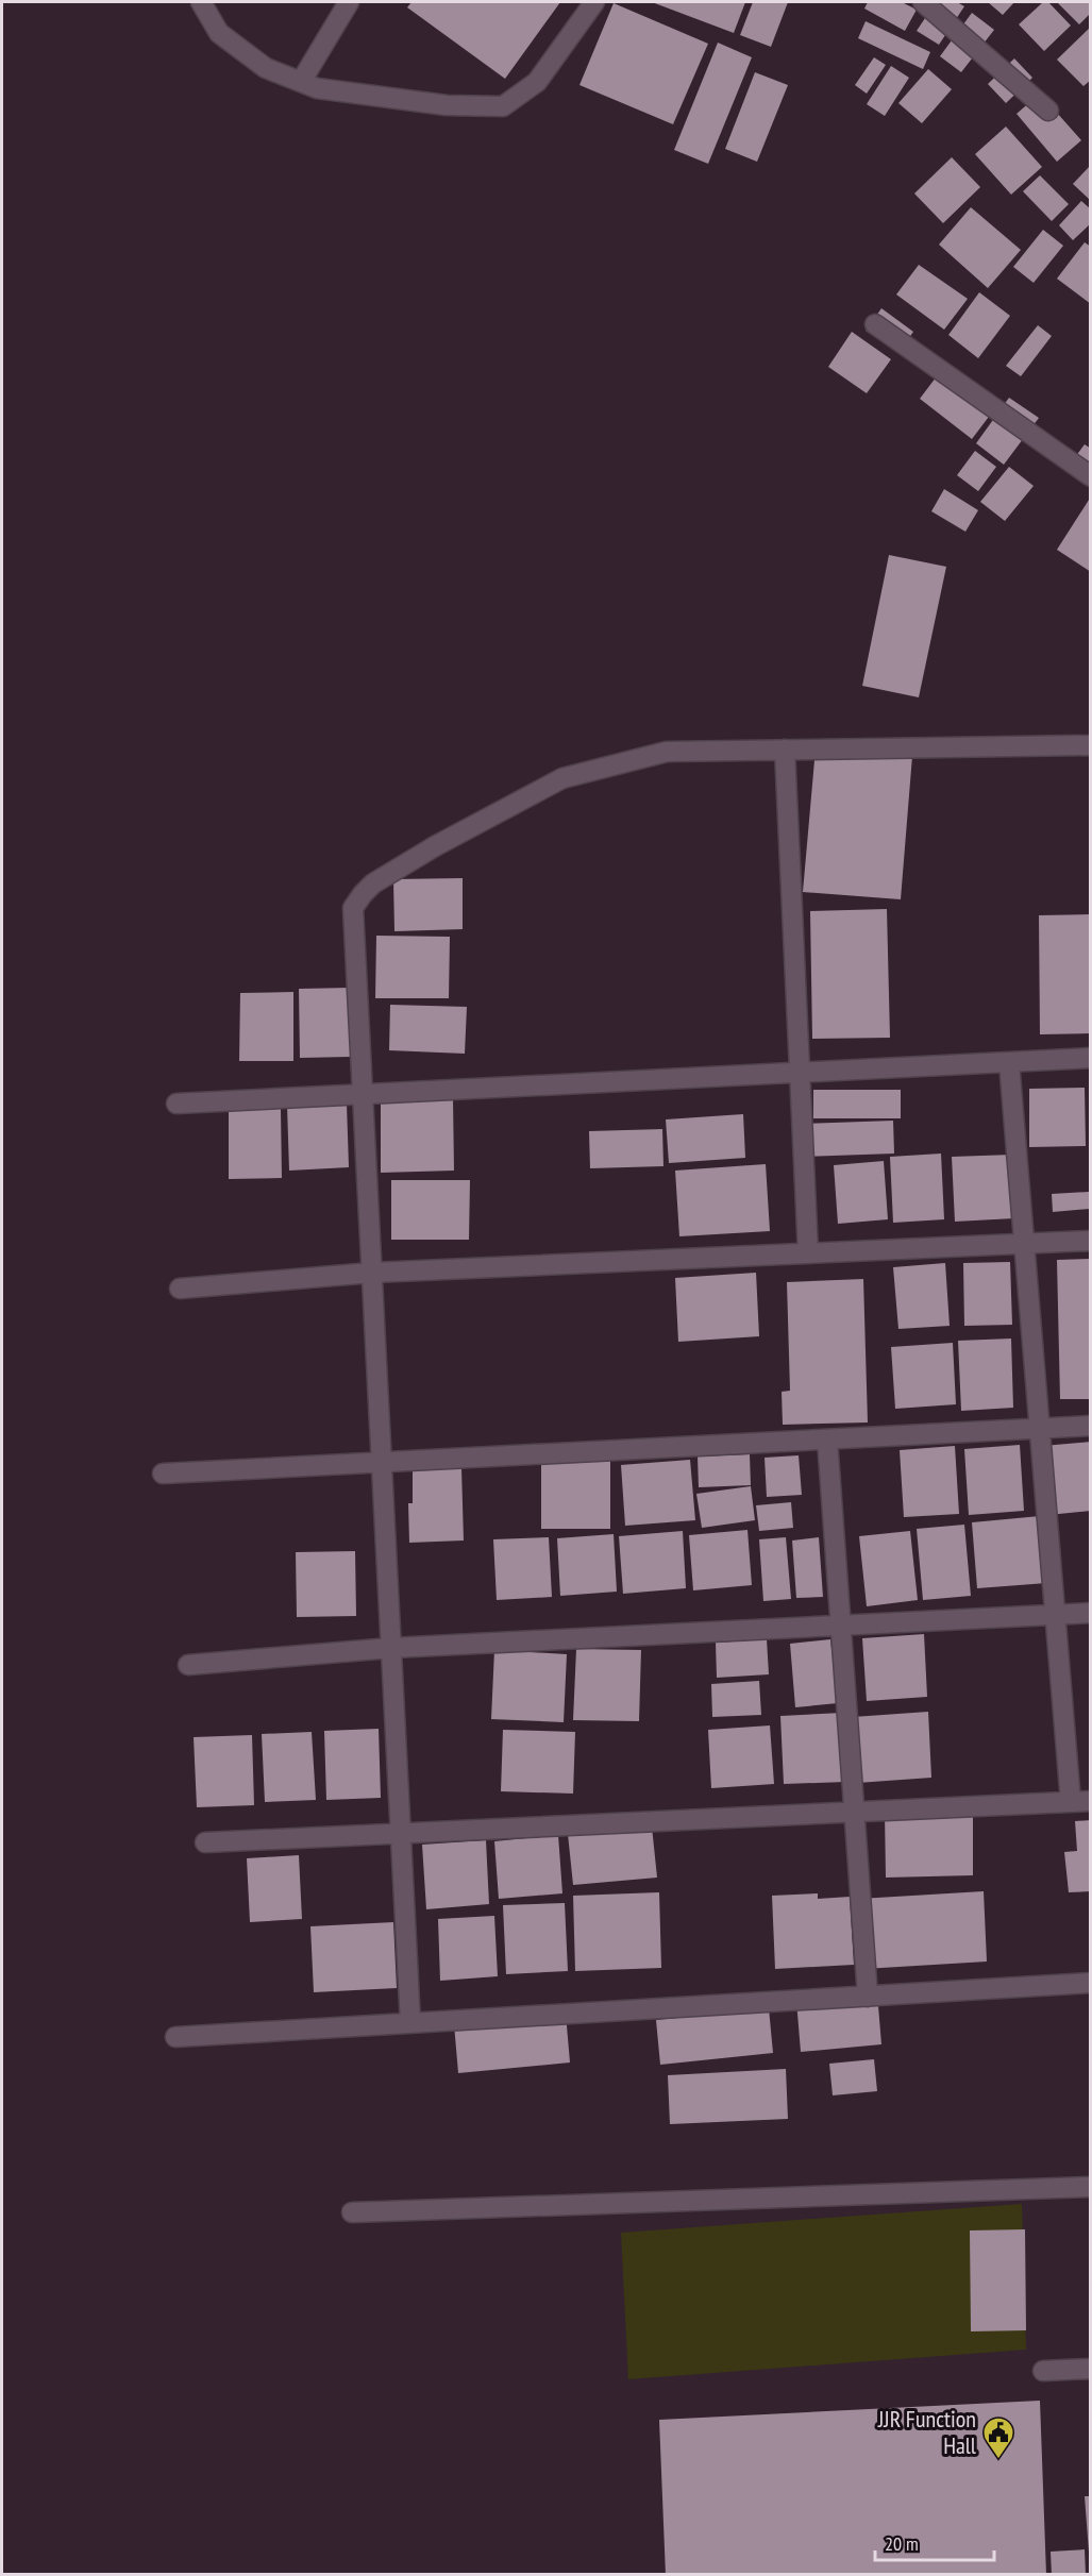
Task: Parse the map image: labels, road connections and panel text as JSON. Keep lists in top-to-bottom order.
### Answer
{
  "places": {
    "public building": ["JJR Function Hall"]
  },
  "scale_bar": "20 m"
}
